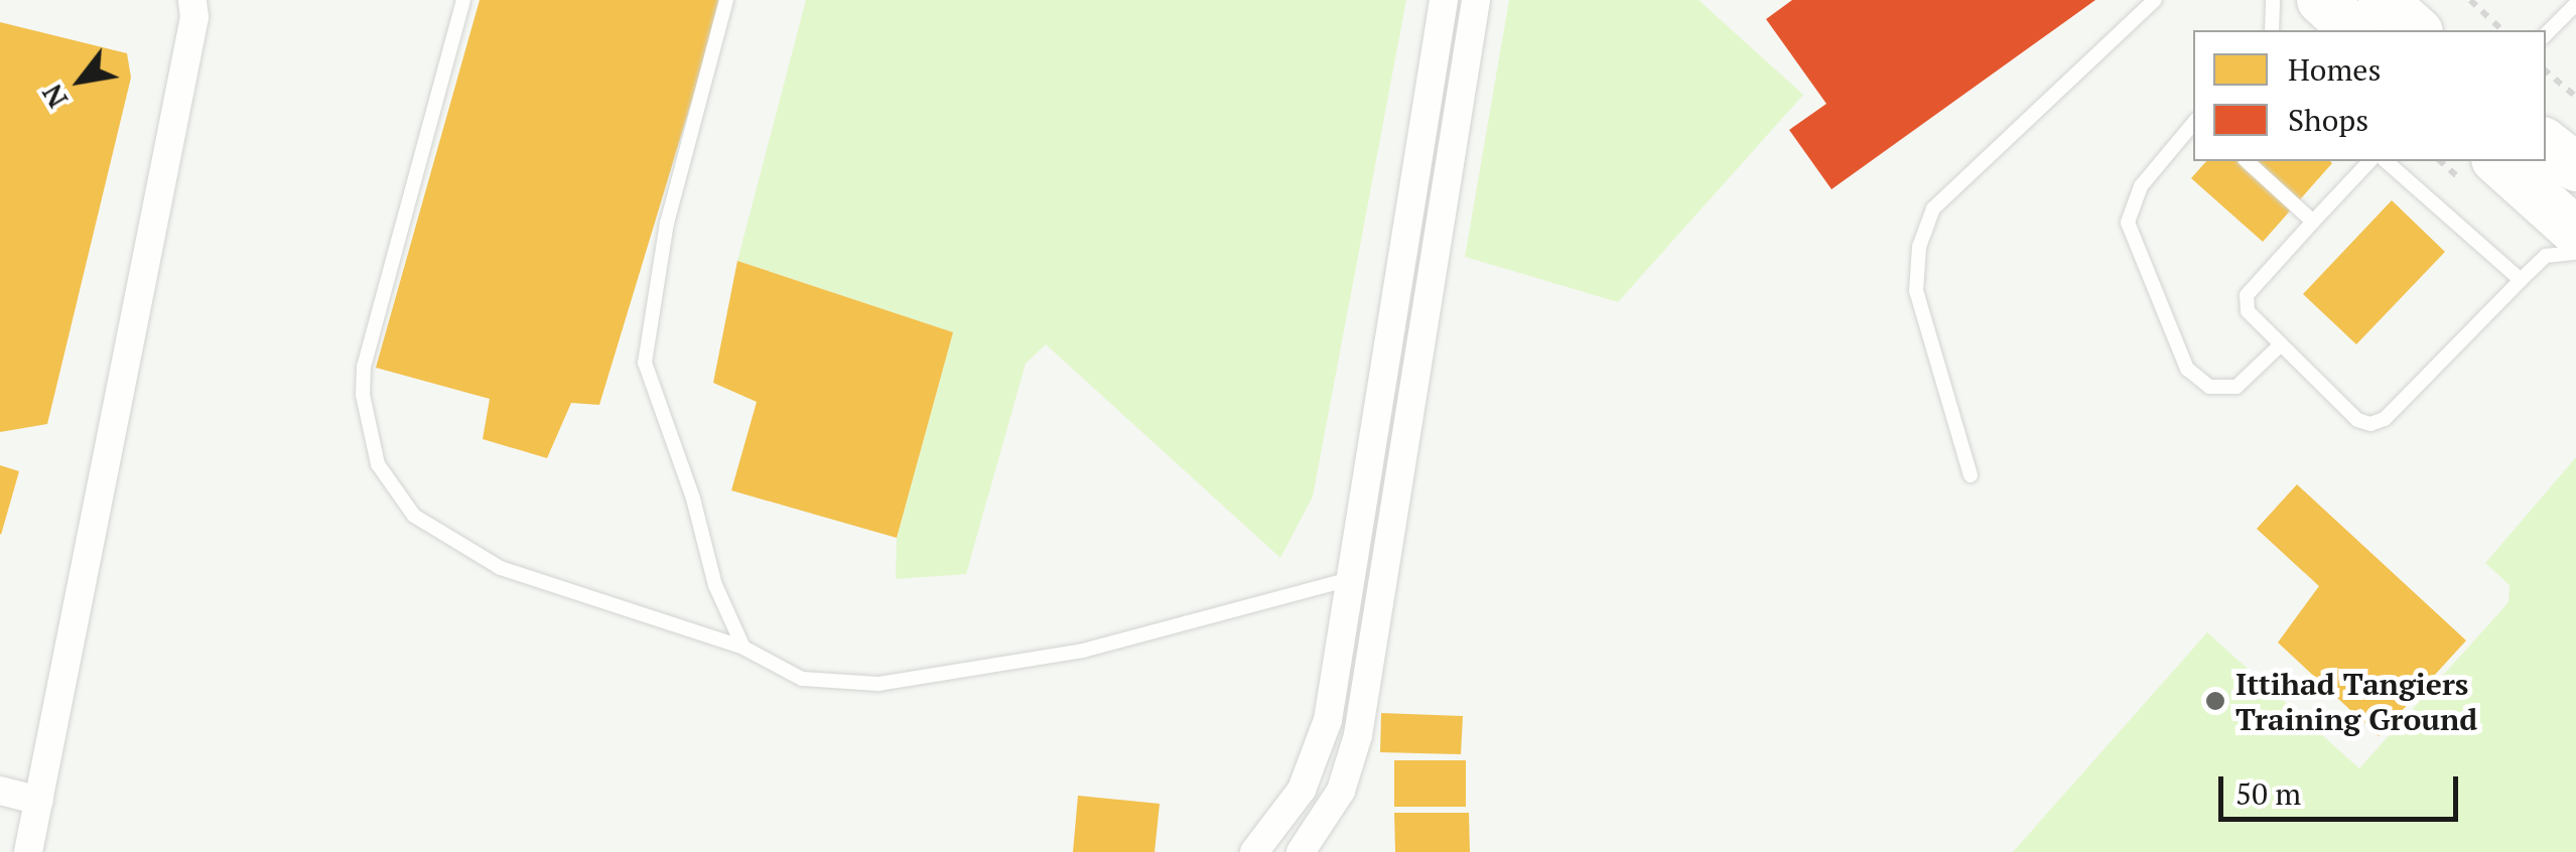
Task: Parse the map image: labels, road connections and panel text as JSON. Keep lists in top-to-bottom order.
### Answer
{
  "places": ["Ittihad Tangiers Training Ground"],
  "legend": ["Homes", "Shops"],
  "scale_bar": "50 m",
  "north": "bottom left"
}
